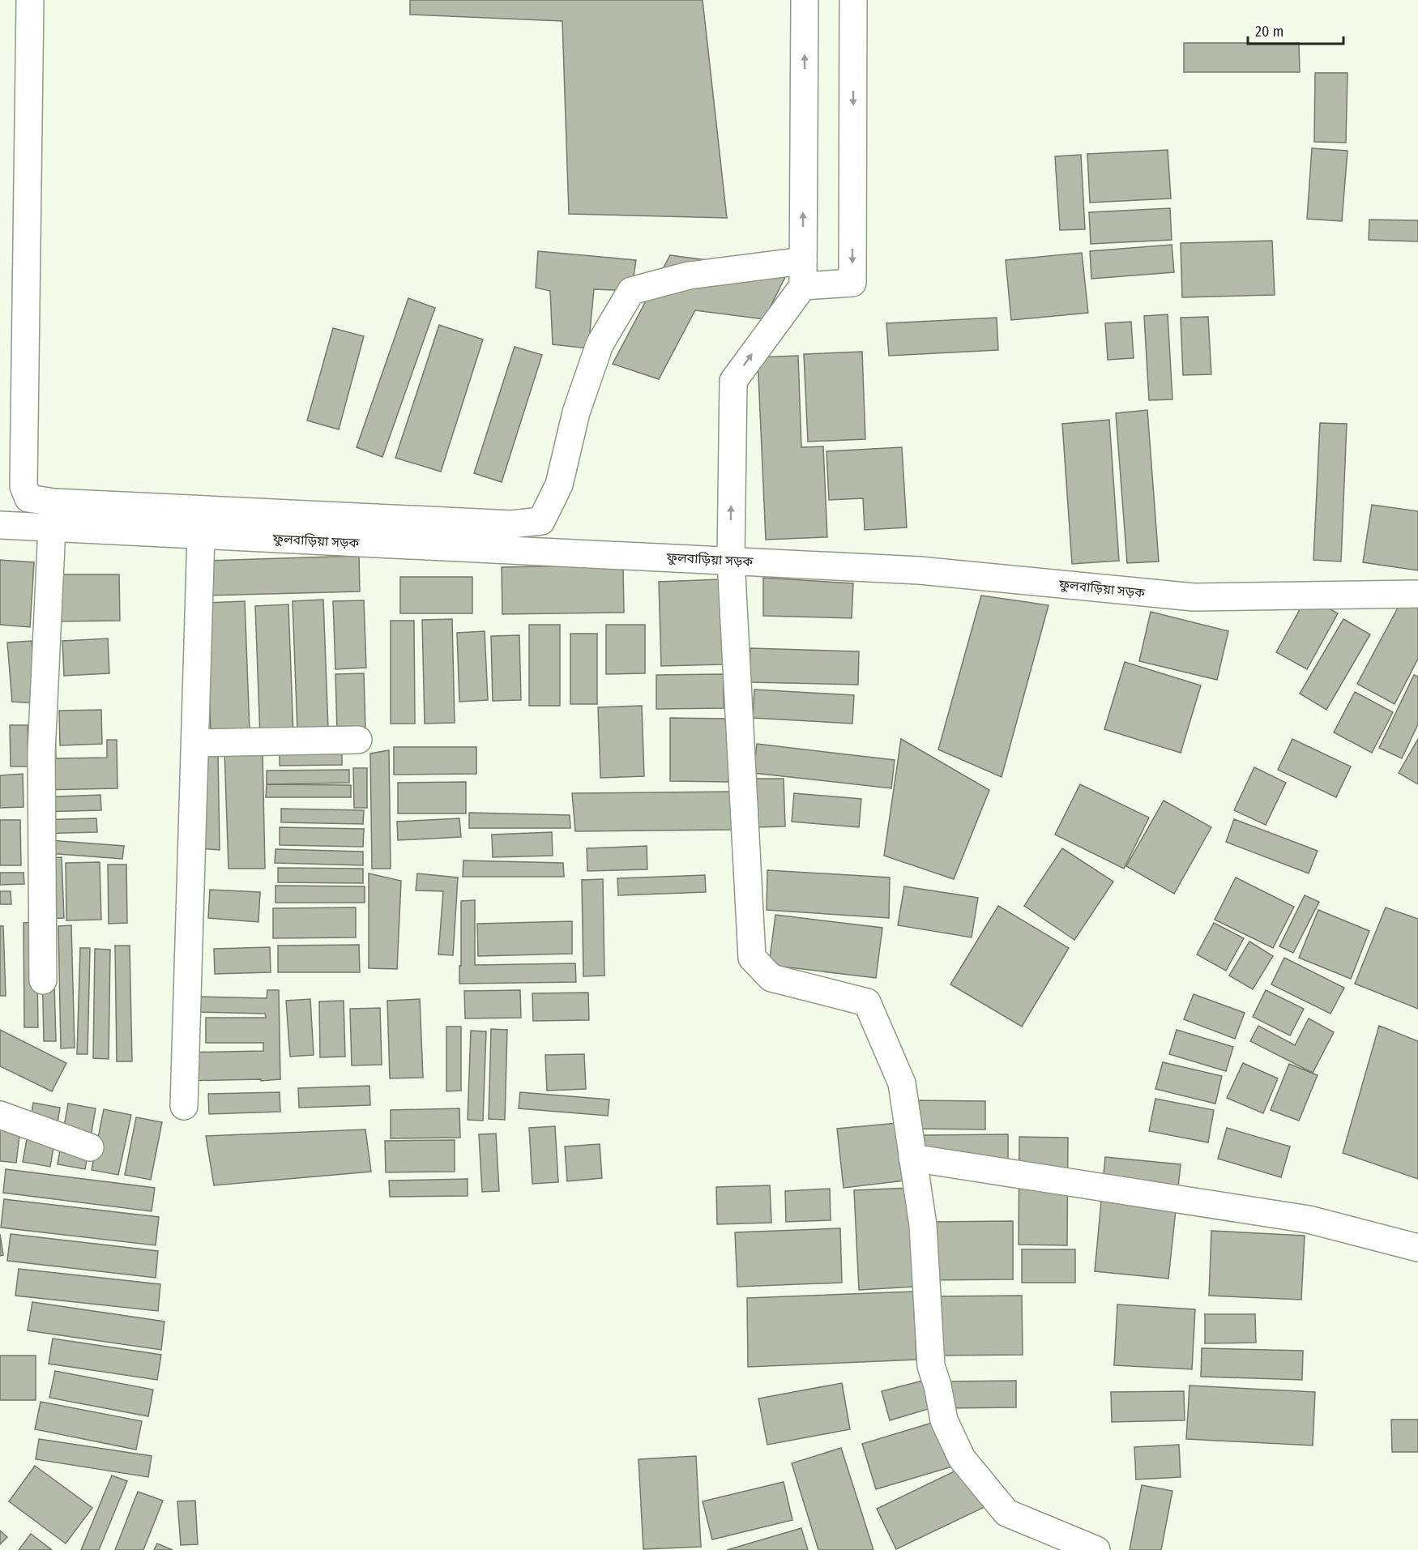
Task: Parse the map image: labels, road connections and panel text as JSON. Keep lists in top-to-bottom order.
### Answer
{
  "streets": {
    "street": ["ফুলবাড়িয়া সড়ক"]
  },
  "scale_bar": "20 m"
}
